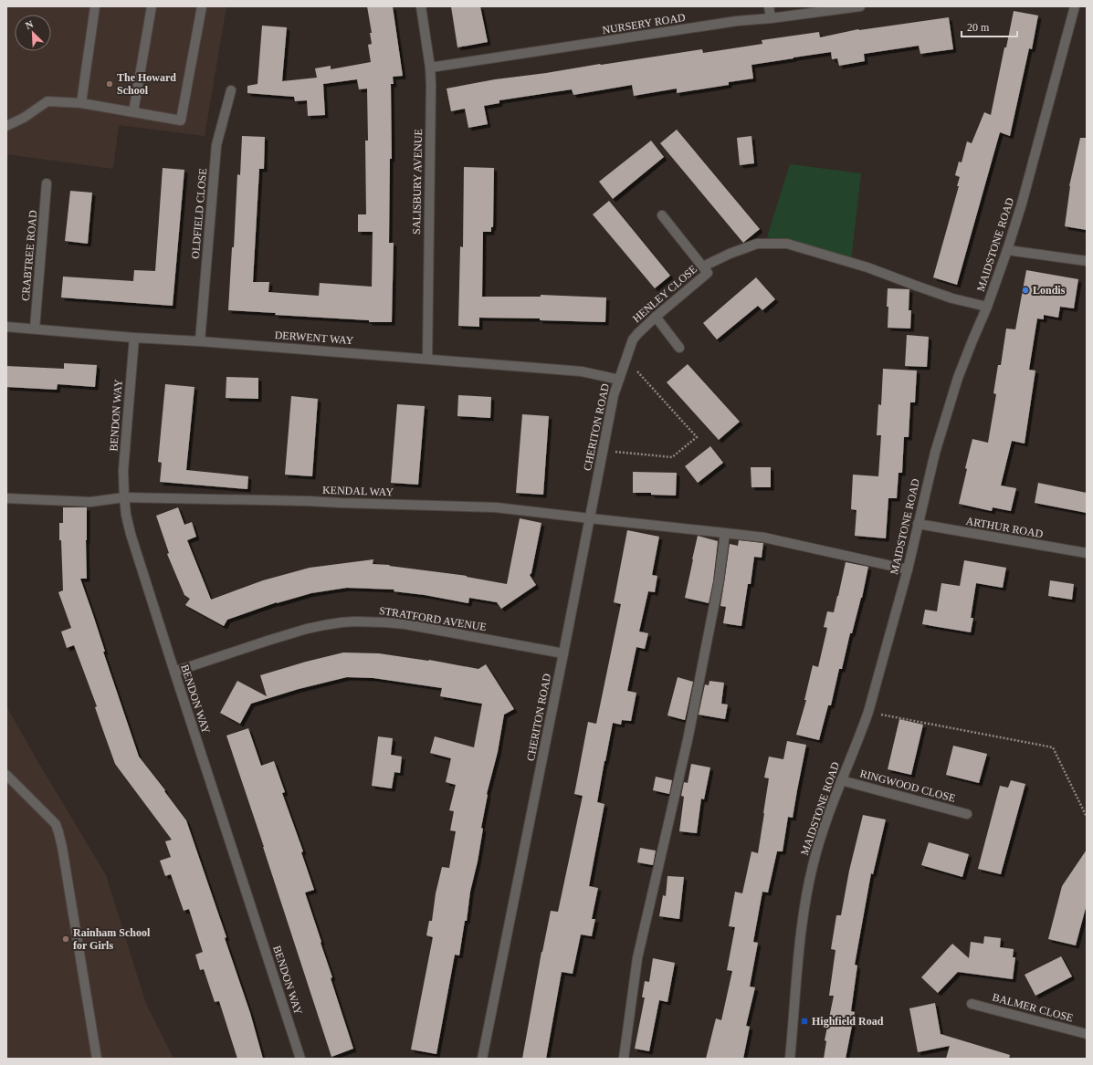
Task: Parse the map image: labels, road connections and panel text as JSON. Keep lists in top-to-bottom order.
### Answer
{
  "streets": {
    "street": [
      "NURSERY ROAD",
      "SALISBURY AVENUE",
      "OLDFIELD CLOSE",
      "MAIDSTONE ROAD",
      "CRABTREE ROAD",
      "HENLEY CLOSE",
      "DERWENT WAY",
      "BENDON WAY",
      "CHERITON ROAD",
      "KENDAL WAY",
      "ARTHUR ROAD",
      "STRATFORD AVENUE",
      "RINGWOOD CLOSE",
      "BALMER CLOSE"
    ]
  },
  "crossings": [
    ["NURSERY ROAD", "SALISBURY AVENUE"],
    ["SALISBURY AVENUE", "DERWENT WAY"],
    ["OLDFIELD CLOSE", "DERWENT WAY"],
    ["MAIDSTONE ROAD", "KENDAL WAY"],
    ["MAIDSTONE ROAD", "ARTHUR ROAD"],
    ["MAIDSTONE ROAD", "RINGWOOD CLOSE"],
    ["CRABTREE ROAD", "DERWENT WAY"],
    ["HENLEY CLOSE", "DERWENT WAY"],
    ["HENLEY CLOSE", "CHERITON ROAD"],
    ["DERWENT WAY", "BENDON WAY"],
    ["DERWENT WAY", "CHERITON ROAD"],
    ["BENDON WAY", "KENDAL WAY"],
    ["BENDON WAY", "STRATFORD AVENUE"],
    ["CHERITON ROAD", "KENDAL WAY"],
    ["CHERITON ROAD", "STRATFORD AVENUE"]
  ],
  "places": {
    "other": ["The Howard School", "Londis", "Rainham School for Girls"],
    "transit": ["Highfield Road"]
  },
  "scale_bar": "20 m",
  "north": "top left"
}
